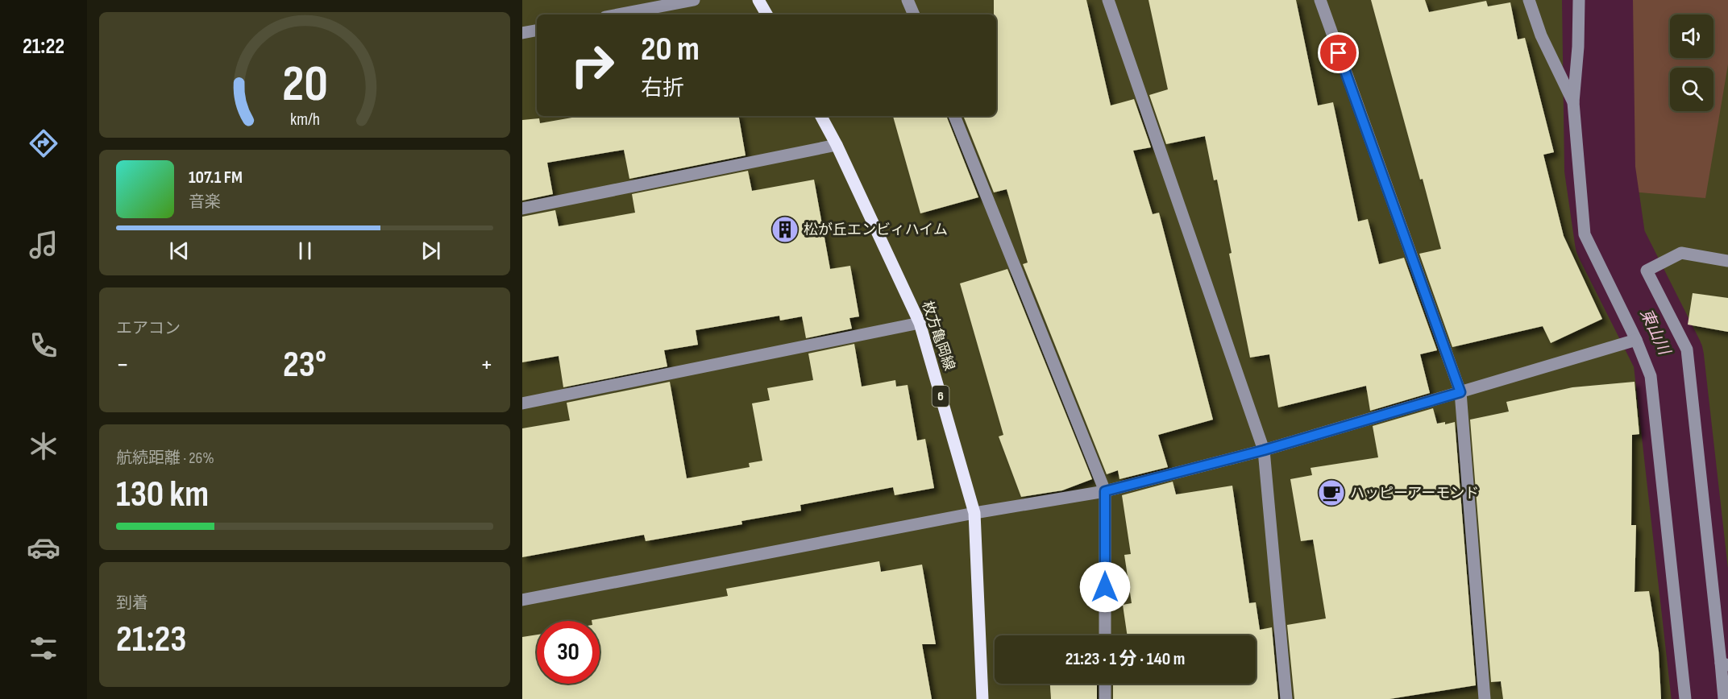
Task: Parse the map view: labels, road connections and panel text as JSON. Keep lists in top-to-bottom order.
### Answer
{
  "streets": {
    "main road": ["枚方亀岡線", "6"]
  },
  "water": ["東山川"],
  "places": {
    "building": ["松が丘エンビィハイム"],
    "cafe": ["ハッピーアーモンド"]
  },
  "page": {
    "tabs": "21:22",
    "turn": ["20 m", "右折"],
    "song": ["107.1 FM", "音楽"],
    "tile": [
      "エアコン",
      ["航続距離 · 26%", "130 km"],
      ["到着", "21:23"]
    ],
    "heat": ["−", "23°", "+"],
    "limit": "30",
    "trip": "21:23 · 1 分 · 140 m",
    "gauge": ["20", "km/h"]
  }
}
